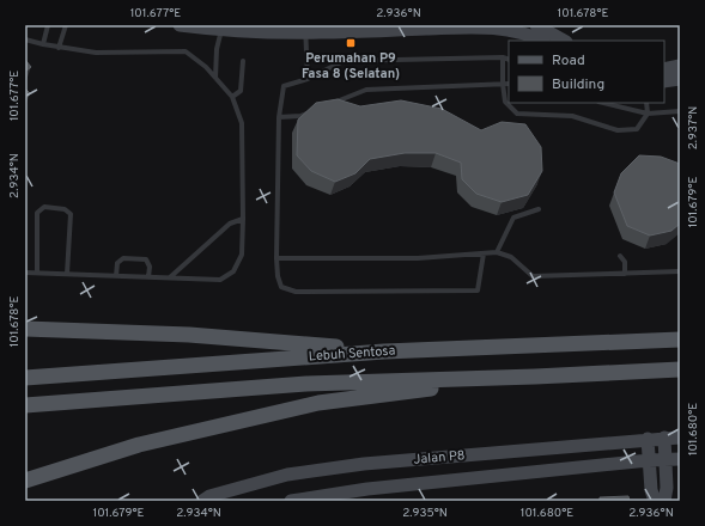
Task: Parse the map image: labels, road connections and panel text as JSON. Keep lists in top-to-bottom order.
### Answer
{
  "streets": {
    "main road": ["Lebuh Sentosa"],
    "street": ["Jalan P8"]
  },
  "places": {
    "transit": ["Perumahan P9 Fasa 8 (Selatan)"]
  },
  "legend": ["Road", "Building"],
  "coordinates": [
    "101.677°E",
    "2.936°N",
    "101.678°E",
    "2.937°N",
    "2.934°N",
    "101.679°E",
    "101.680°E",
    "2.935°N"
  ]
}
